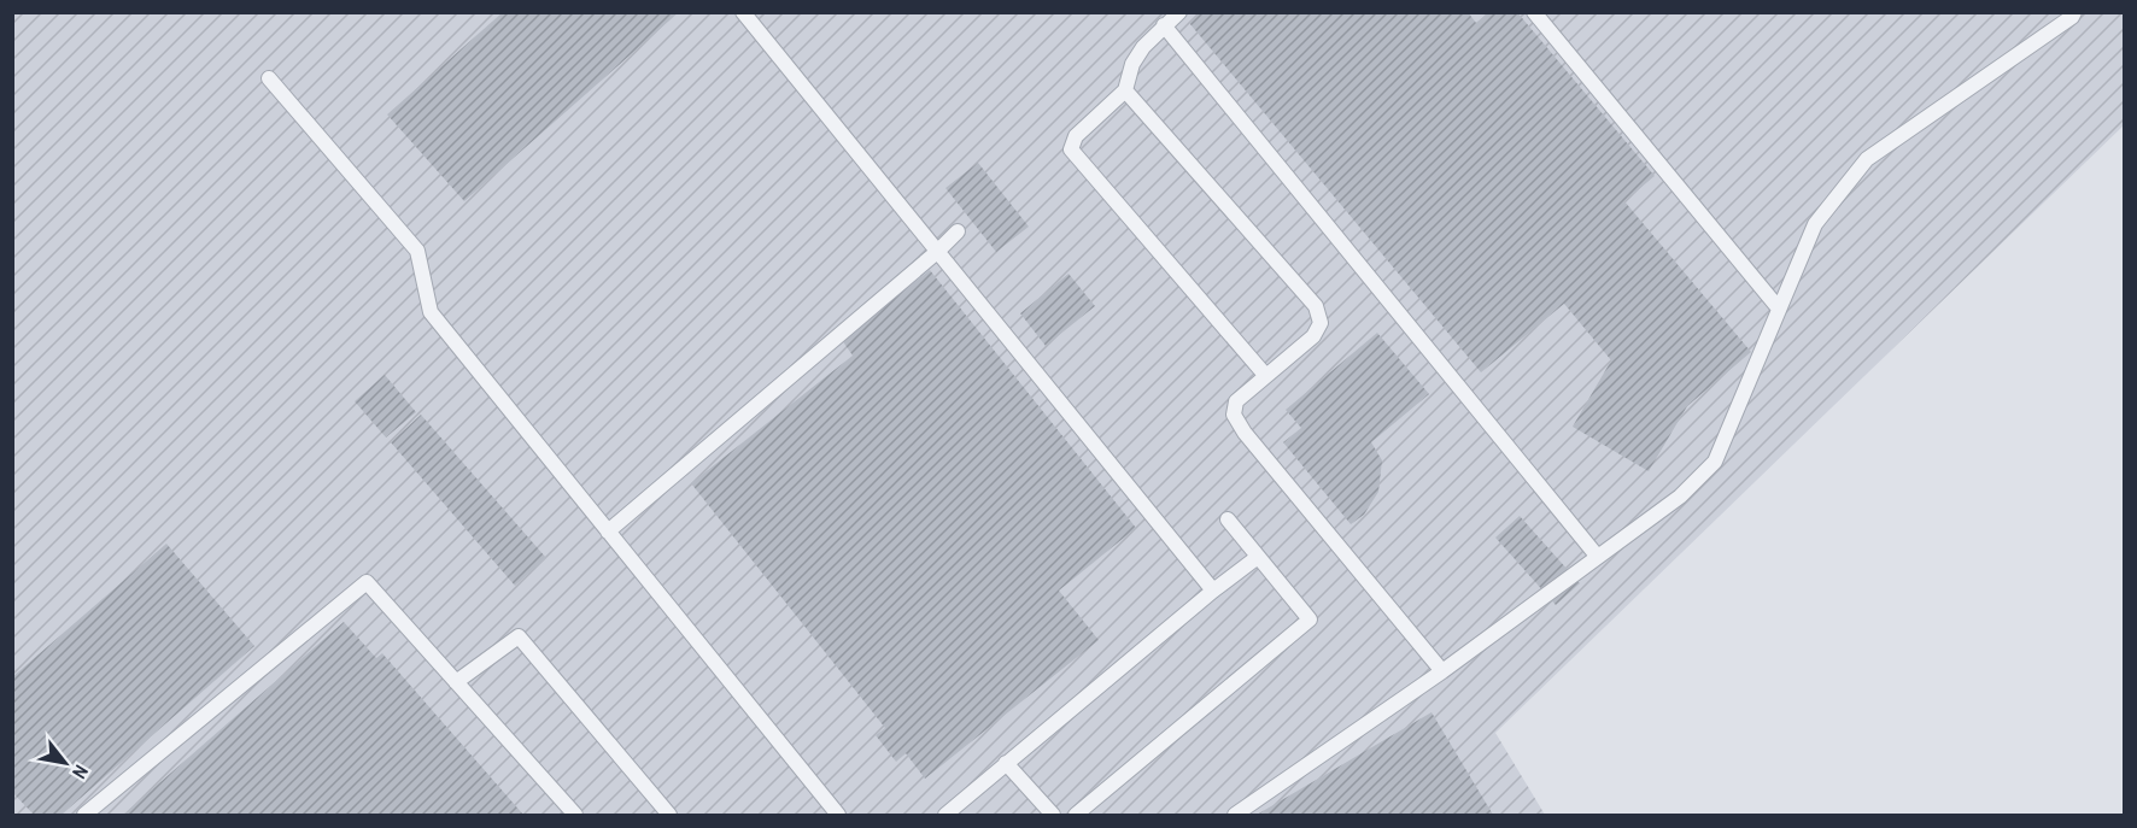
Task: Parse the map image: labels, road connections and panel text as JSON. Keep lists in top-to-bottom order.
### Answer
{
  "north": "bottom right"
}
